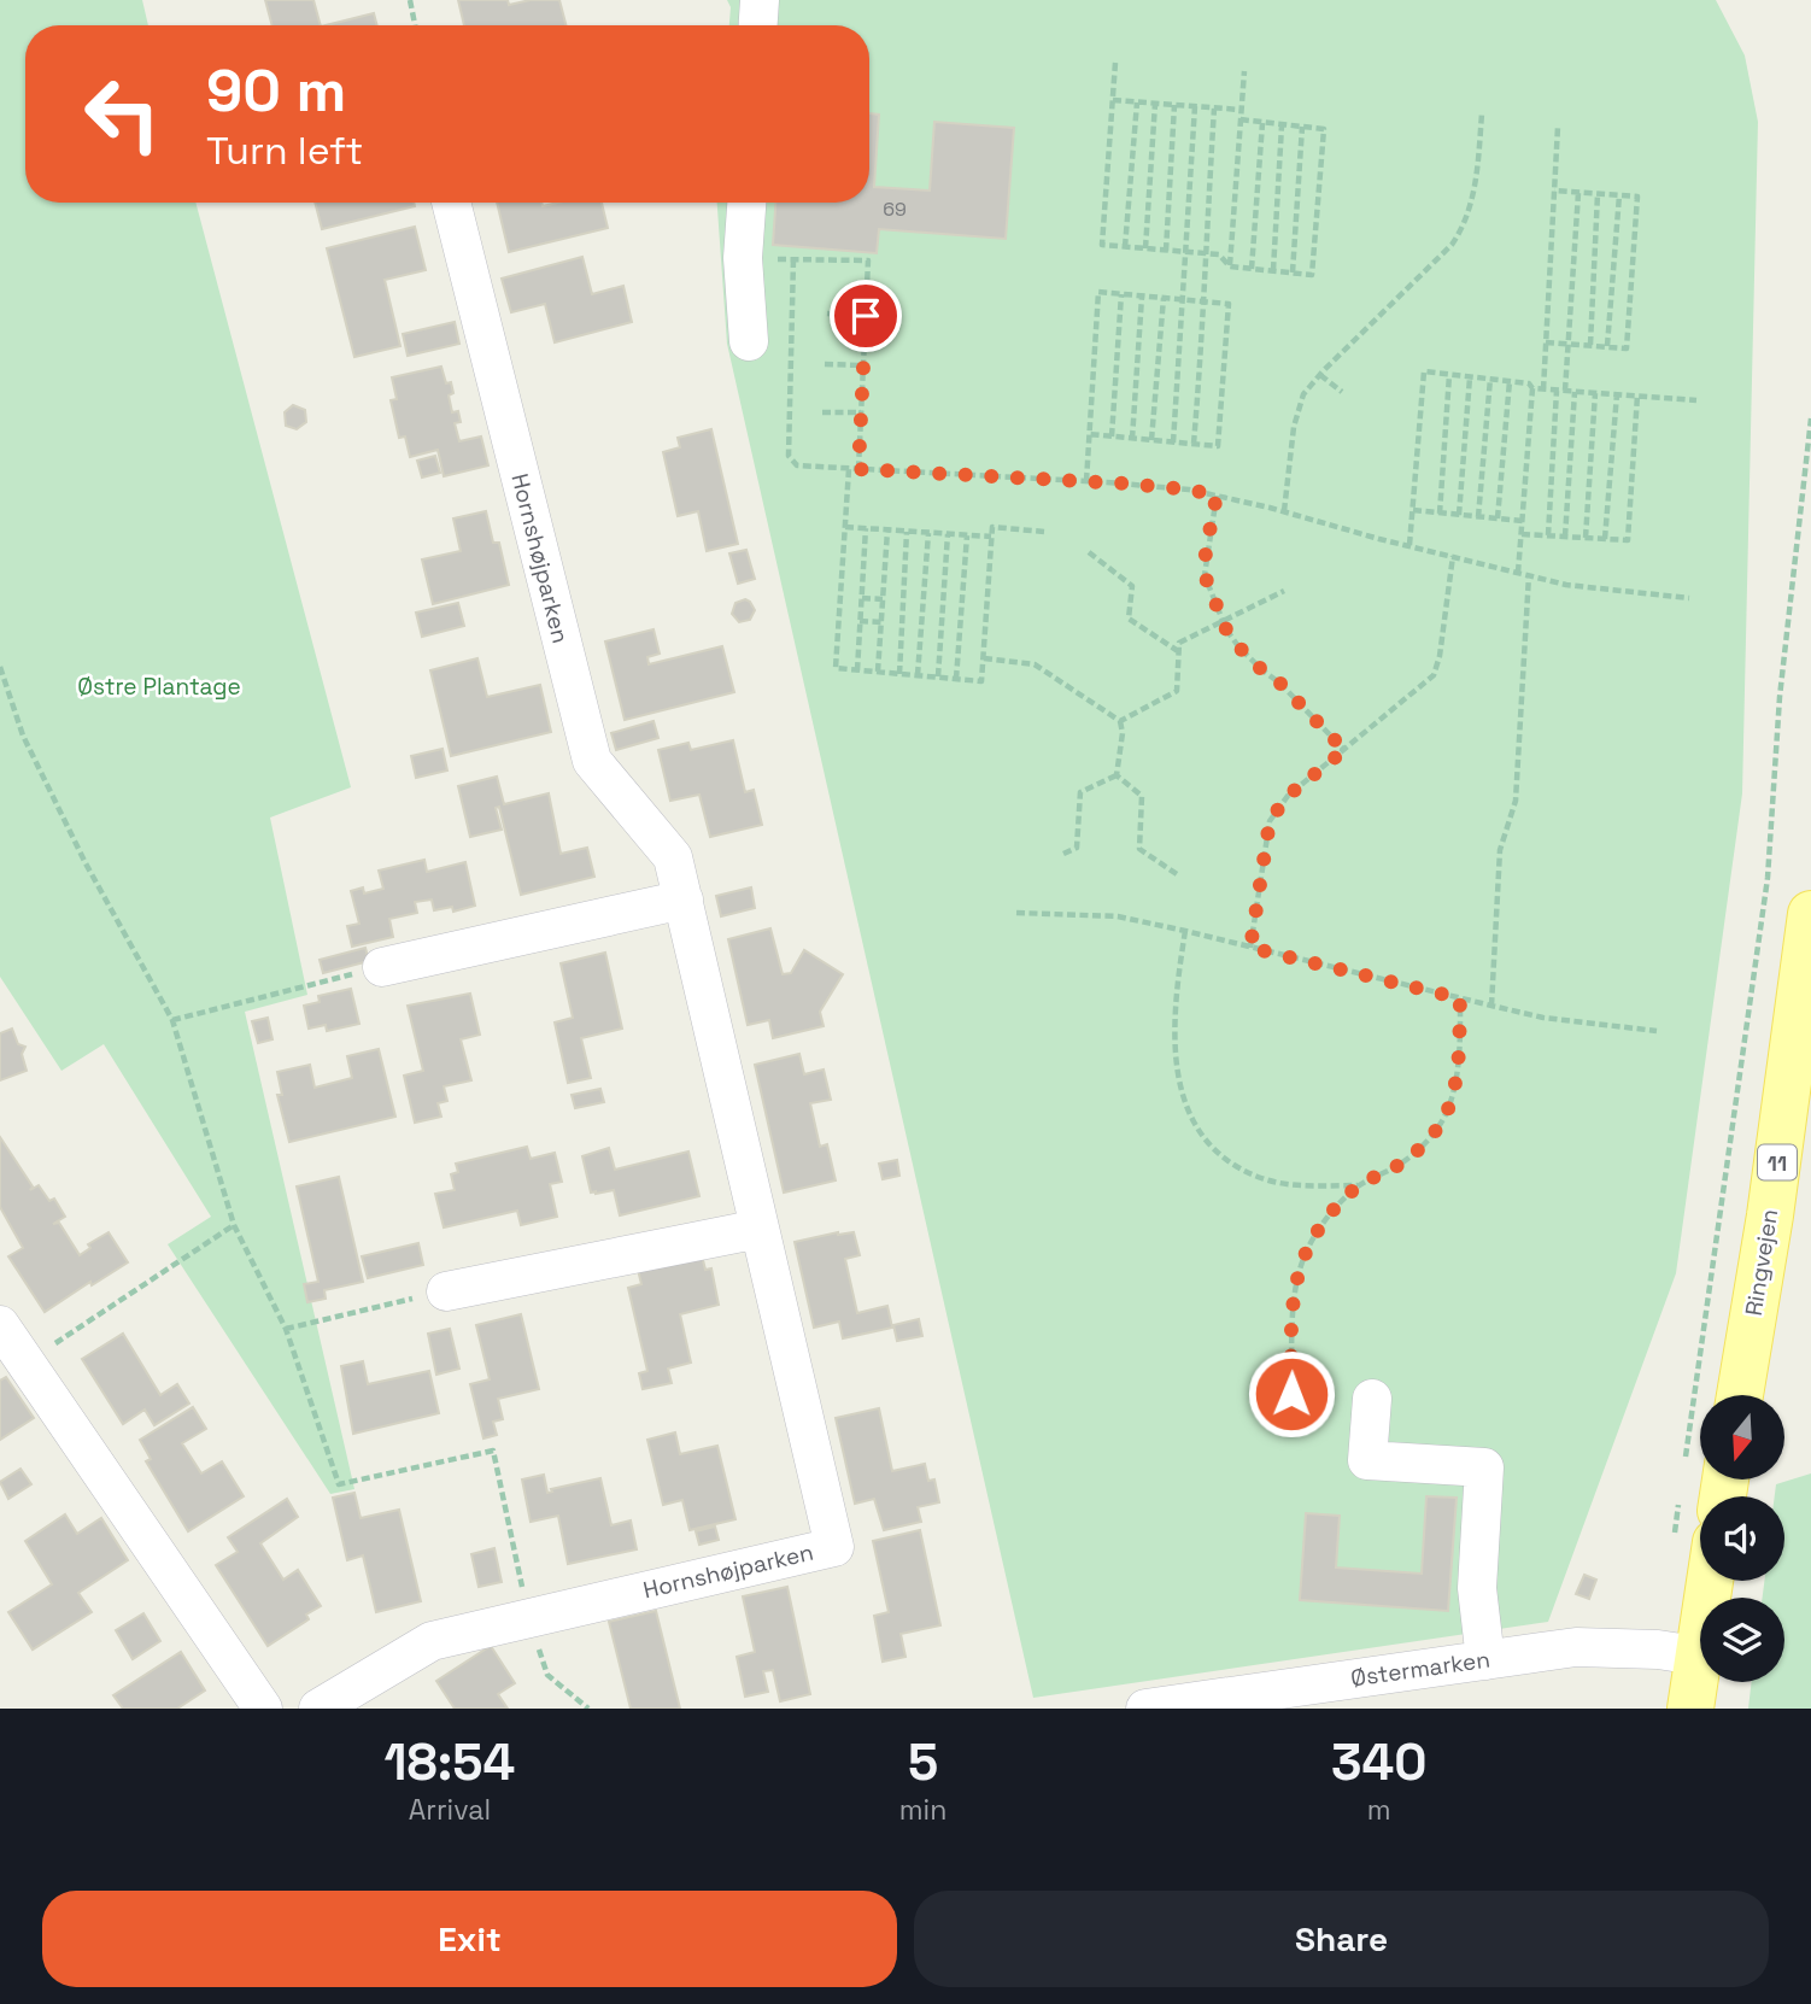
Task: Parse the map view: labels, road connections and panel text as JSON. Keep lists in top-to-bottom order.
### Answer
{
  "streets": {
    "main road": ["11", "Ringvejen"],
    "street": ["Hornshøjparken", "Østermarken"]
  },
  "parks": ["Østre Plantage"],
  "house_numbers": ["69"],
  "north": "bottom",
  "page": {
    "turn": ["90 m", "Turn left"],
    "eta": [
      "18:54",
      "Arrival",
      "5",
      "min",
      "340",
      "m"
    ],
    "buttons": ["Exit", "Share"]
  }
}
